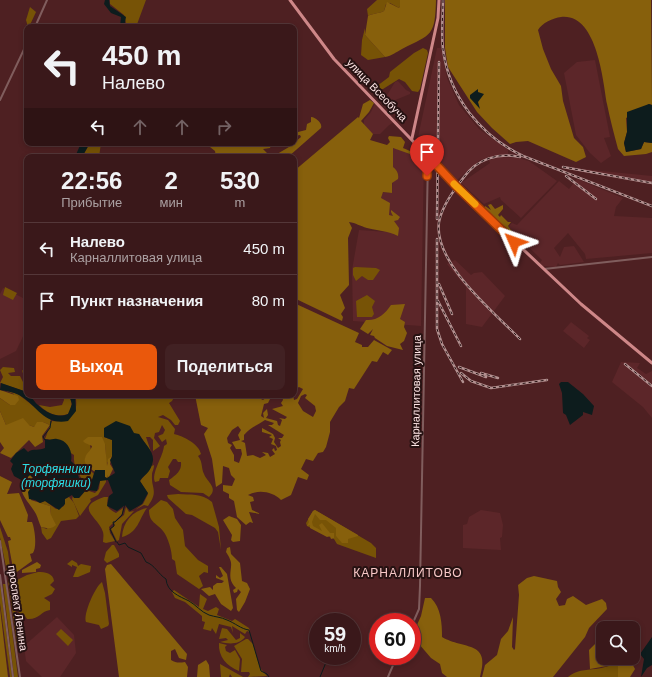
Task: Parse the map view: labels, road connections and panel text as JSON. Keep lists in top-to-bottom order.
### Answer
{
  "streets": {
    "main road": ["улица Всеобуча"],
    "street": ["Карналлитовая улица", "проспект Ленина"]
  },
  "crossings": [
    ["улица Всеобуча", "Карналлитовая улица"]
  ],
  "districts": ["КАРНАЛЛИТОВО"],
  "water": ["Торфянники (торфяшки)"],
  "page": {
    "turn": ["450 m", "Налево"],
    "eta": [
      "22:56",
      "Прибытие",
      "2",
      "мин",
      "530",
      "m"
    ],
    "list": [
      {
        "name": "Налево",
        "note": "Карналлитовая улица",
        "value": "450 m"
      },
      {
        "name": "Пункт назначения",
        "value": "80 m"
      }
    ],
    "buttons": ["Выход", "Поделиться"],
    "speed": "59 km/h",
    "limit": "60"
  }
}
